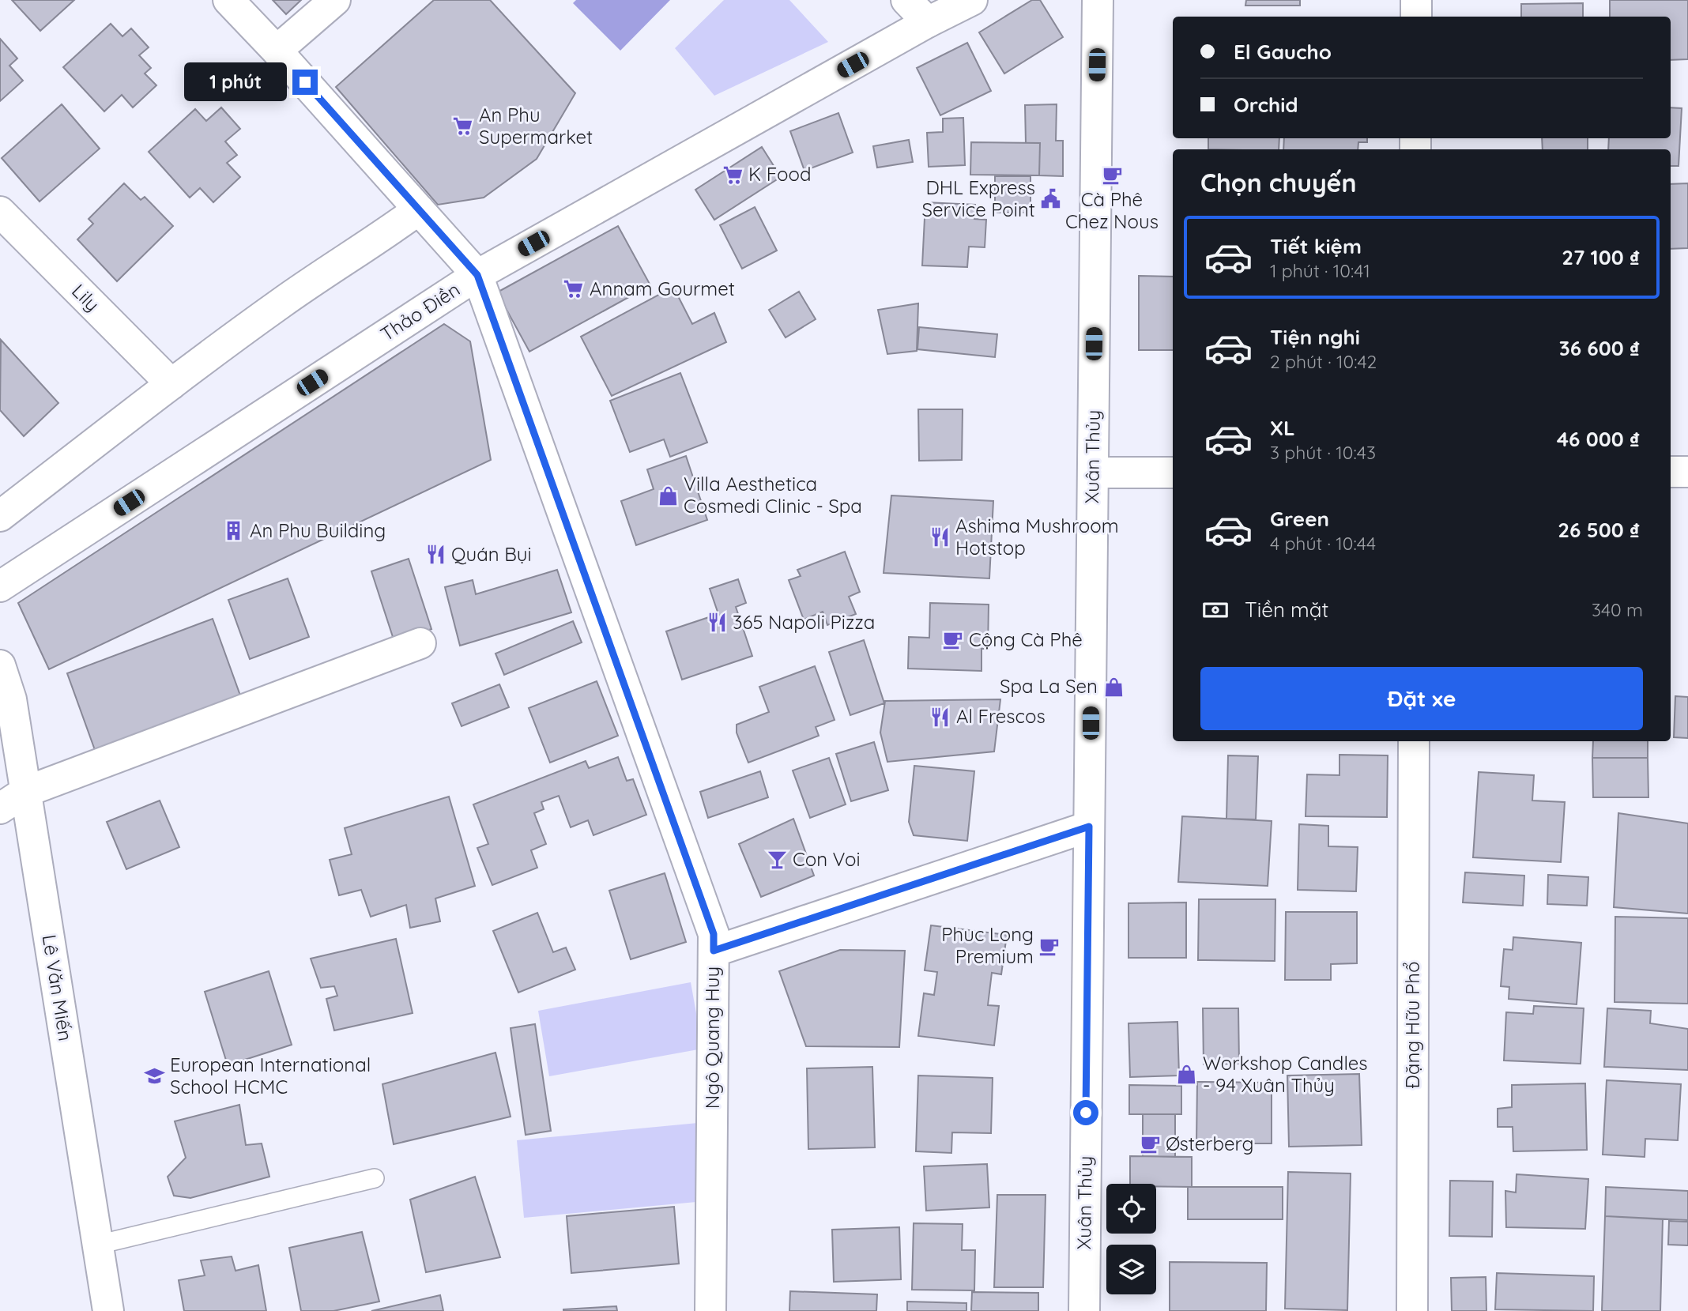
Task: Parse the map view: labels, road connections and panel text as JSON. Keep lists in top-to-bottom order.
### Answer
{
  "streets": {
    "street": [
      "Lily",
      "Thảo Điền",
      "Xuân Thủy",
      "Lê Văn Miến",
      "Đặng Hữu Phổ",
      "Ngô Quang Huy"
    ]
  },
  "crossings": [
    ["Thảo Điền", "Ngô Quang Huy"]
  ],
  "places": {
    "supermarket": ["An Phu Supermarket", "K Food", "Annam Gourmet"],
    "cafe": [
      "Cà Phê Chez Nous",
      "Cộng Cà Phê",
      "Phuc Long Premium",
      "Østerberg"
    ],
    "public building": ["DHL Express Service Point"],
    "shop": ["Villa Aesthetica Cosmedi Clinic - Spa", "Spa La Sen", "Workshop Candles - 94 Xuân Thủy"],
    "building": ["An Phu Building"],
    "restaurant": [
      "Ashima Mushroom Hotstop",
      "Quán Bụi",
      "365 Napoli Pizza",
      "Al Frescos"
    ],
    "bar": ["Con Voi"],
    "school or university": ["European International School HCMC"]
  },
  "page": {
    "banner": ["El Gaucho", "Orchid"],
    "bubble": "1 phút",
    "heading": "Chọn chuyến",
    "list": [
      {
        "name": "Tiết kiệm",
        "note": "1 phút · 10:41",
        "value": "27 100 ₫"
      },
      {
        "name": "Tiện nghi",
        "note": "2 phút · 10:42",
        "value": "36 600 ₫"
      },
      {
        "name": "XL",
        "note": "3 phút · 10:43",
        "value": "46 000 ₫"
      },
      {
        "name": "Green",
        "note": "4 phút · 10:44",
        "value": "26 500 ₫"
      }
    ],
    "pay": ["Tiền mặt", "340 m"],
    "buttons": "Đặt xe"
  }
}
